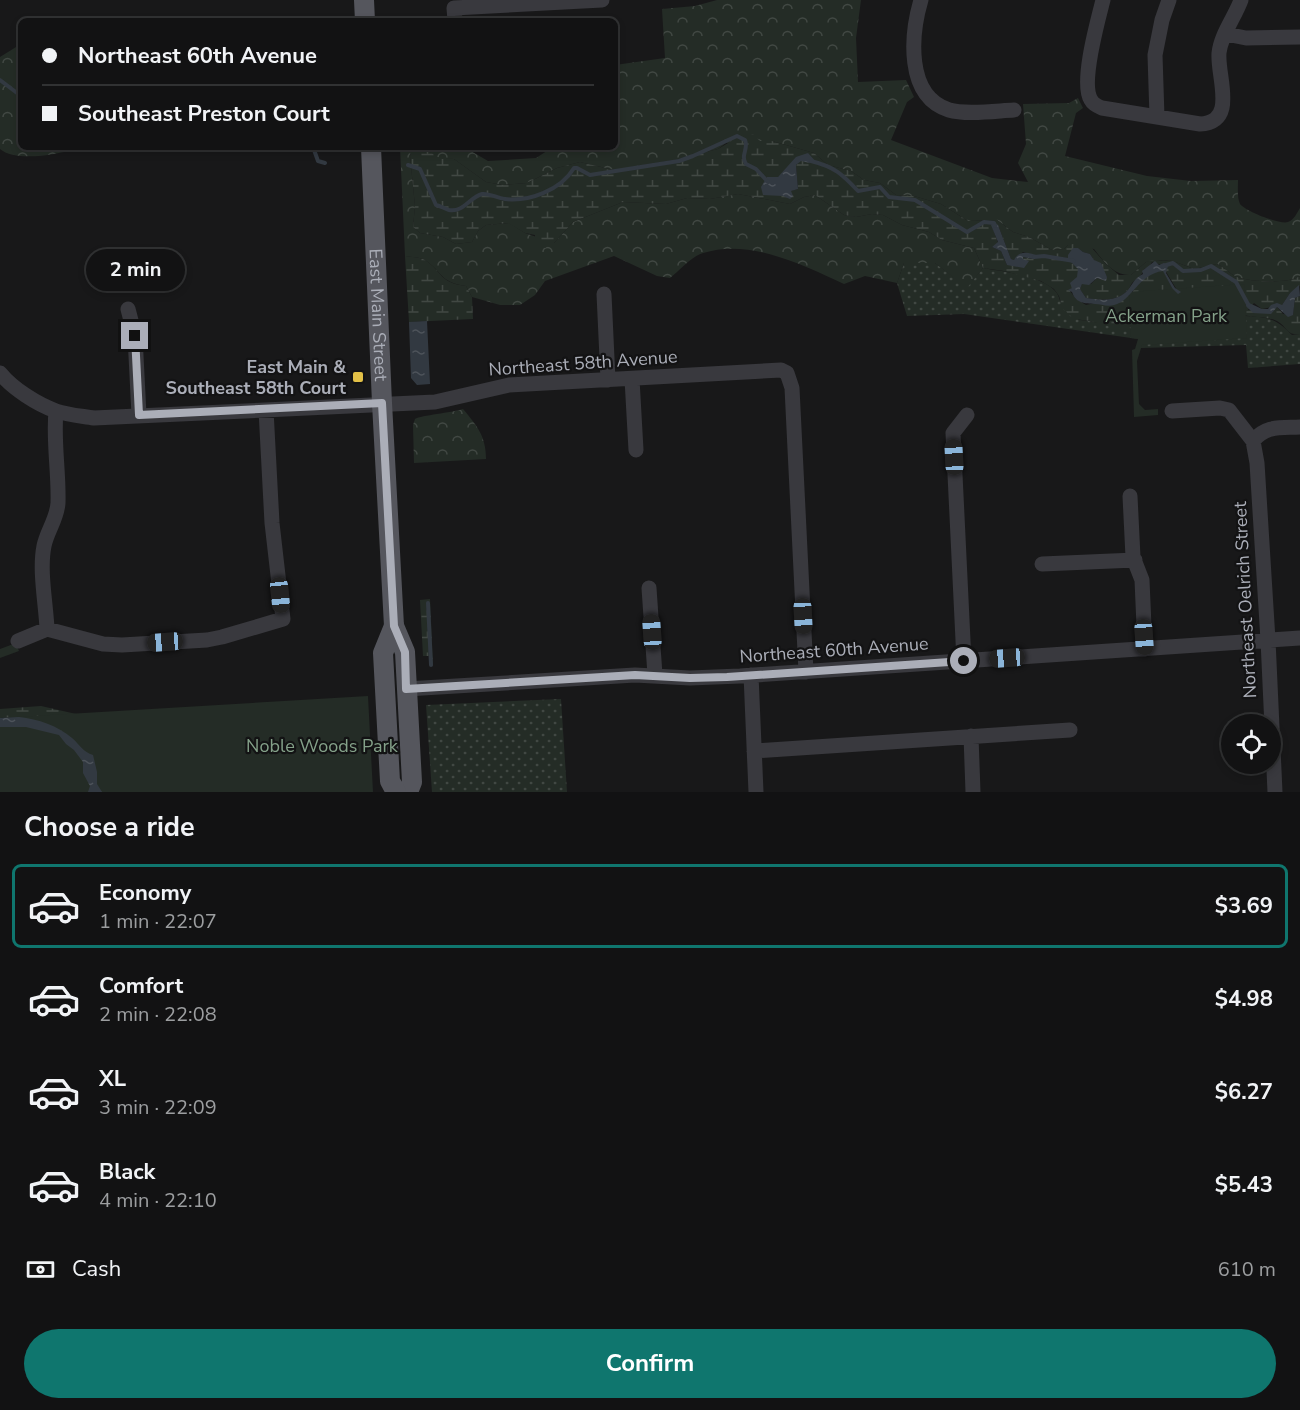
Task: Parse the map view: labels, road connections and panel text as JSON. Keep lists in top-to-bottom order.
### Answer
{
  "streets": {
    "main road": ["East Main Street"],
    "street": ["Northeast 58th Avenue", "Northeast Oelrich Street", "Northeast 60th Avenue"]
  },
  "crossings": [
    ["East Main Street", "Northeast 58th Avenue"],
    ["East Main Street", "Northeast 60th Avenue"],
    ["Northeast 58th Avenue", "Northeast 60th Avenue"],
    ["Northeast Oelrich Street", "Northeast 60th Avenue"]
  ],
  "parks": ["Ackerman Park", "Noble Woods Park"],
  "places": {
    "transit": ["East Main & Southeast 58th Court"]
  },
  "page": {
    "banner": ["Northeast 60th Avenue", "Southeast Preston Court"],
    "bubble": "2 min",
    "heading": "Choose a ride",
    "list": [
      {
        "name": "Economy",
        "note": "1 min · 22:07",
        "value": "$3.69"
      },
      {
        "name": "Comfort",
        "note": "2 min · 22:08",
        "value": "$4.98"
      },
      {
        "name": "XL",
        "note": "3 min · 22:09",
        "value": "$6.27"
      },
      {
        "name": "Black",
        "note": "4 min · 22:10",
        "value": "$5.43"
      }
    ],
    "pay": ["Cash", "610 m"],
    "buttons": "Confirm"
  }
}
